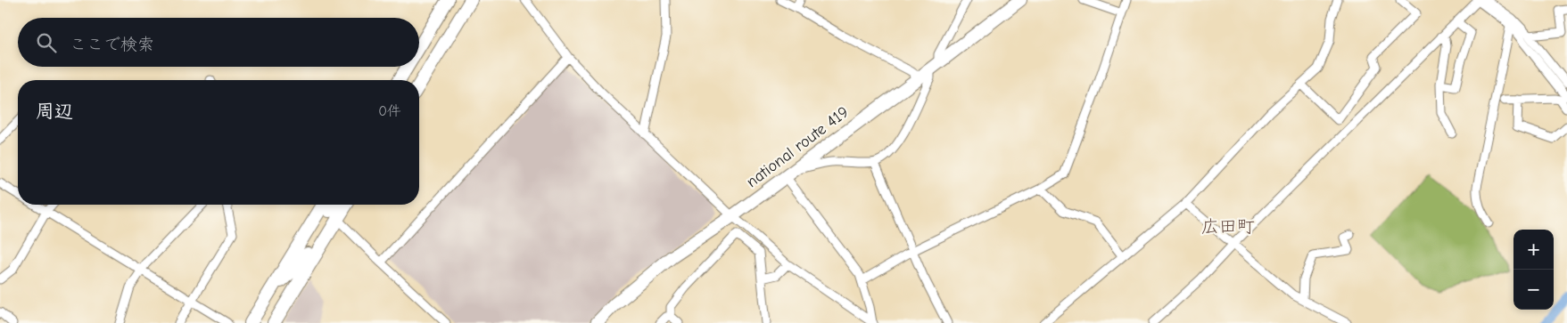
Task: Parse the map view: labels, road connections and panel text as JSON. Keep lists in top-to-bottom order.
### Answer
{
  "streets": {
    "highway": ["national route 419"]
  },
  "districts": ["広田町"],
  "page": {
    "search": "ここで検索",
    "heading": ["周辺", "0件"],
    "map_buttons": ["+", "−"]
  }
}
